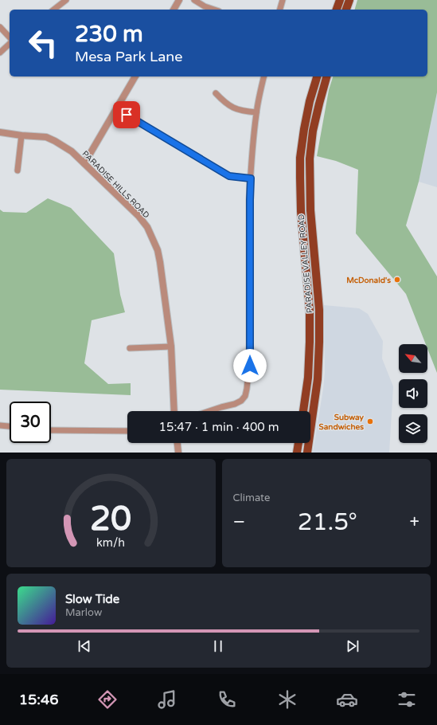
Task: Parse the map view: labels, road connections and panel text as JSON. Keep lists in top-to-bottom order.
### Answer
{
  "streets": {
    "main road": ["PARADISE VALLEY ROAD"],
    "street": ["PARADISE HILLS ROAD"]
  },
  "places": ["McDonald's", "Subway Sandwiches"],
  "north": "top left",
  "page": {
    "turn": ["230 m", "Mesa Park Lane"],
    "limit": "30",
    "trip": "15:47 · 1 min · 400 m",
    "tile": "Climate",
    "heat": ["−", "21.5°", "+"],
    "song": ["Slow Tide", "Marlow"],
    "tabs": "15:46",
    "gauge": ["20", "km/h"]
  }
}
